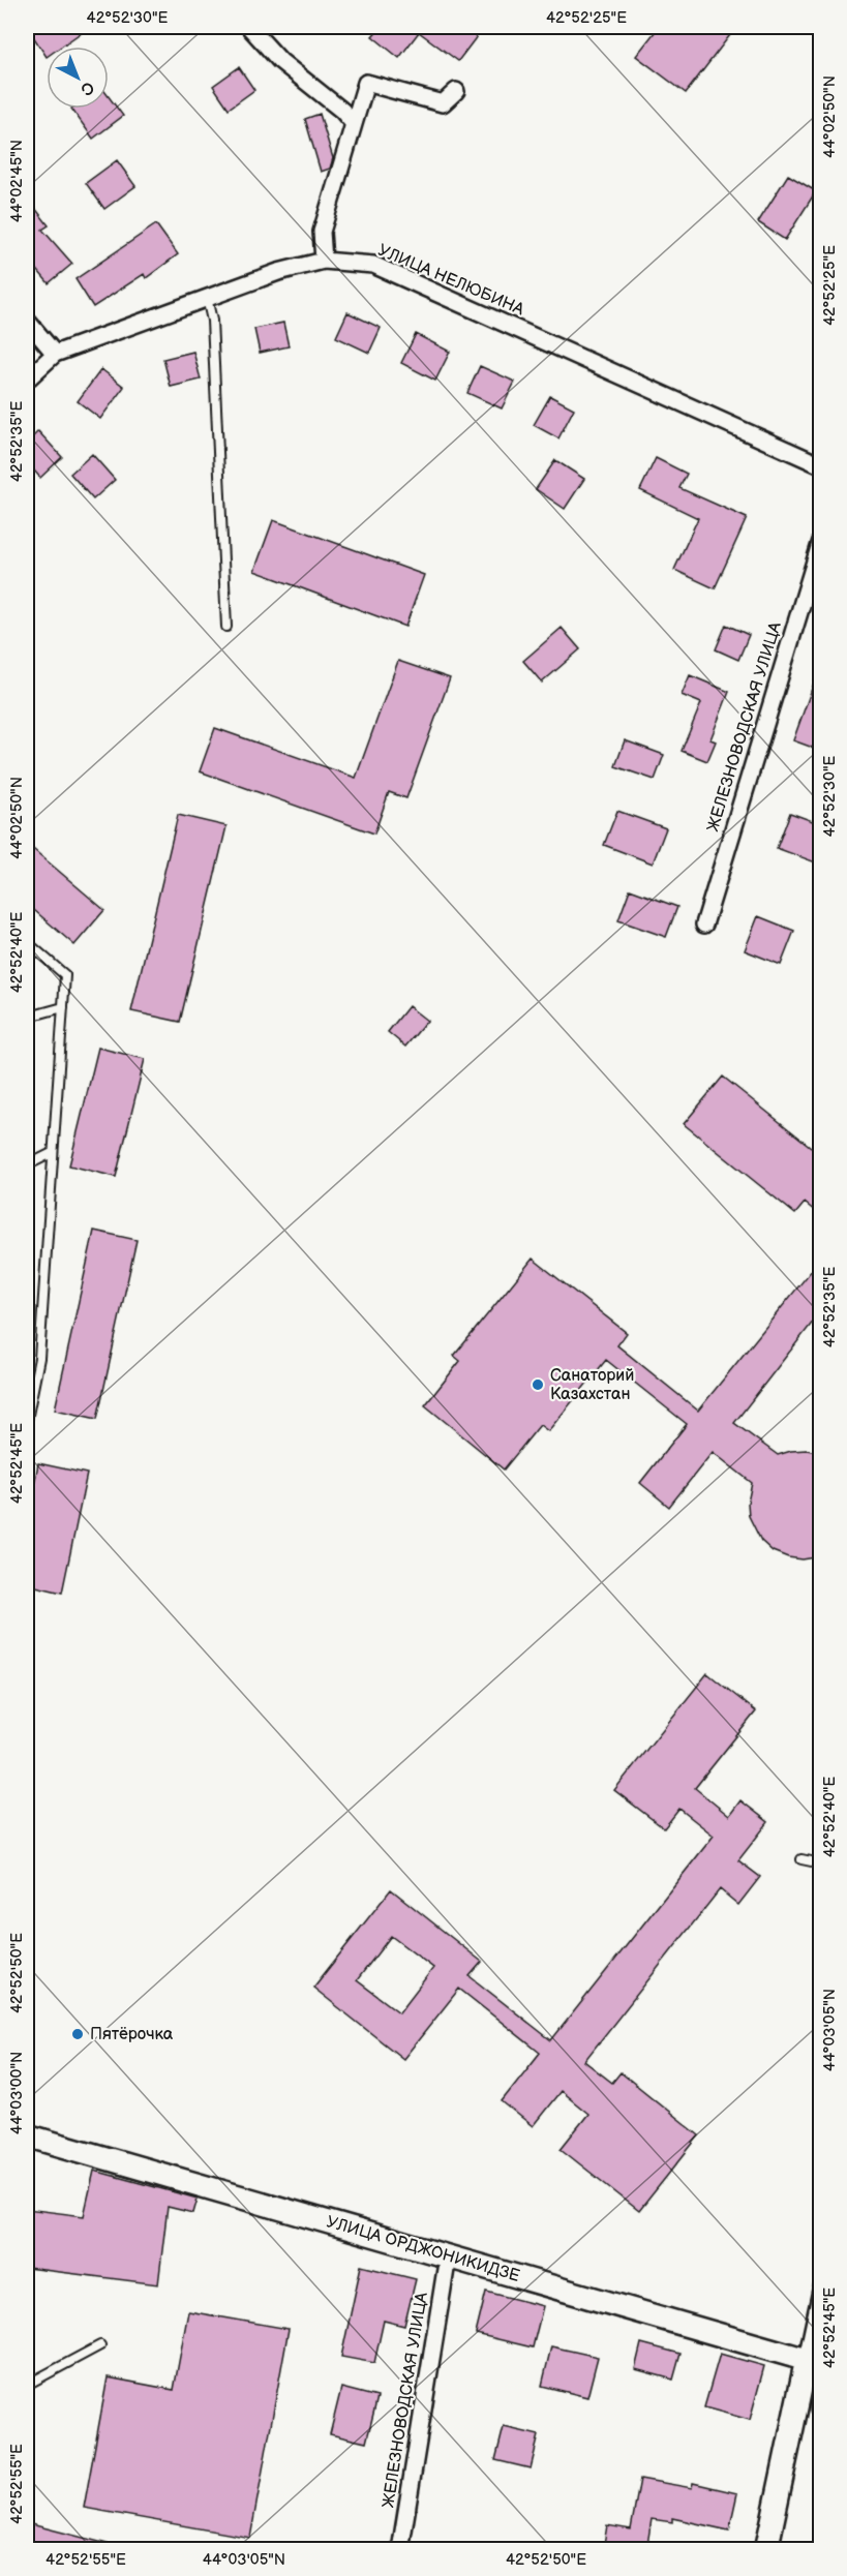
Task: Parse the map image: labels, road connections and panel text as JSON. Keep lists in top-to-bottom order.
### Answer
{
  "streets": {
    "main road": ["УЛИЦА ОРДЖОНИКИДЗЕ"],
    "street": ["УЛИЦА НЕЛЮБИНА", "ЖЕЛЕЗНОВОДСКАЯ УЛИЦА"]
  },
  "crossings": [
    ["ЖЕЛЕЗНОВОДСКАЯ УЛИЦА", "УЛИЦА ОРДЖОНИКИДЗЕ"]
  ],
  "places": ["Санаторий Казахстан", "Пятёрочка"],
  "north": "bottom right",
  "coordinates": [
    "42°52'30\"E",
    "42°52'25\"E",
    "44°02'50\"N",
    "44°02'45\"N",
    "42°52'35\"E",
    "42°52'40\"E",
    "42°52'45\"E",
    "42°52'50\"E",
    "44°03'05\"N",
    "44°03'00\"N",
    "42°52'55\"E"
  ]
}
